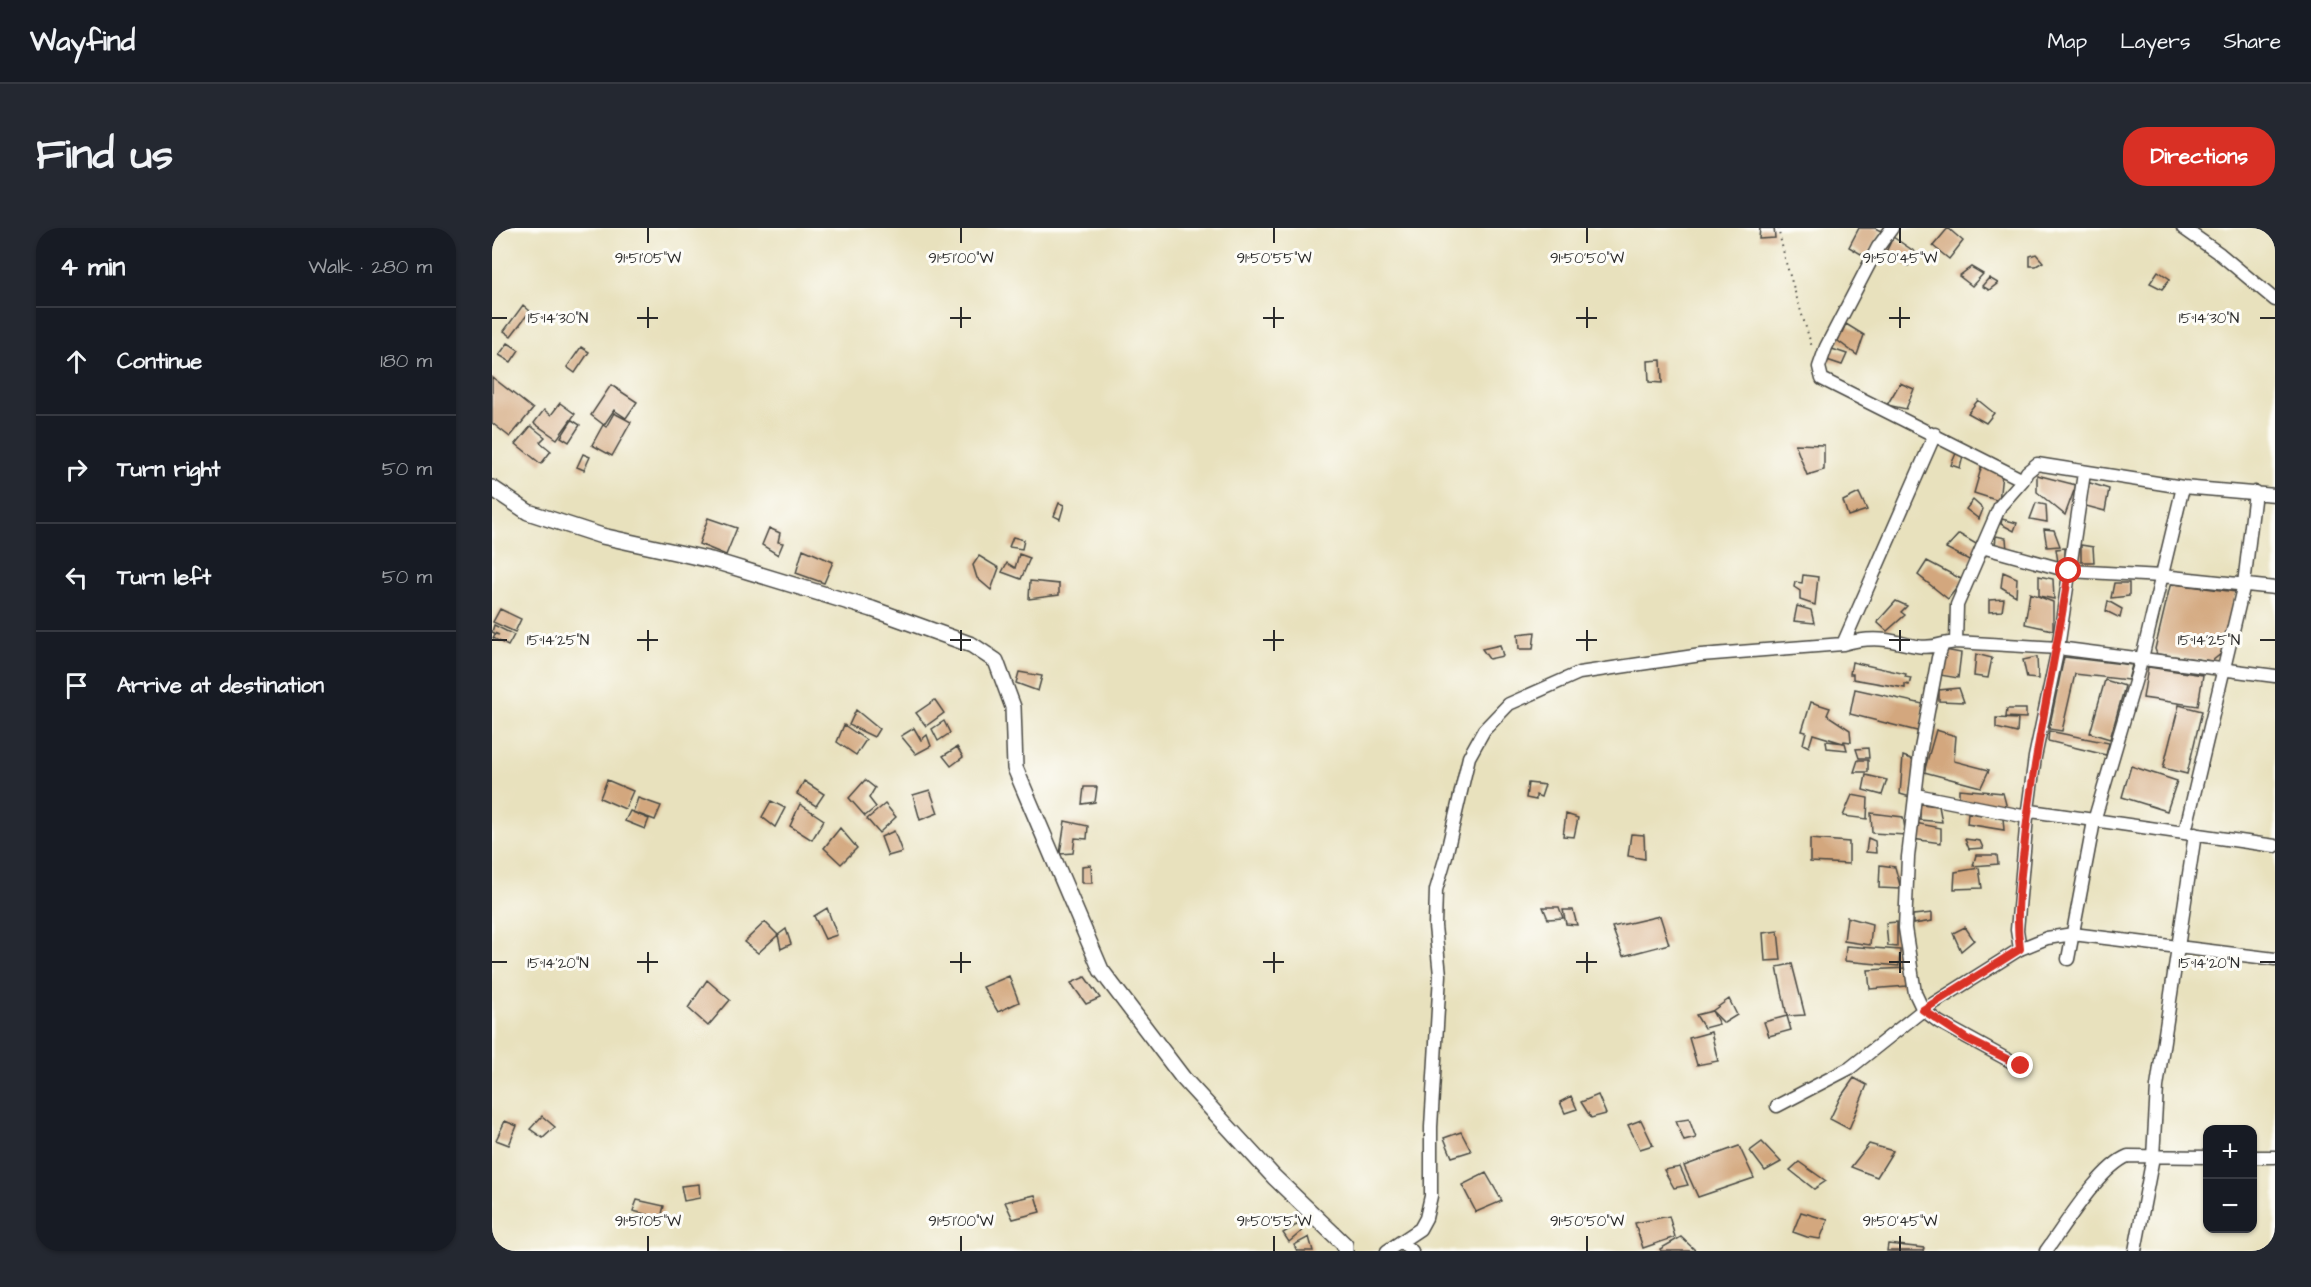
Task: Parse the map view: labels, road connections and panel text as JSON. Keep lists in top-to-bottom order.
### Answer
{
  "page": {
    "header": "Wayfind",
    "nav": ["Map", "Layers", "Share"],
    "title": "Find us",
    "buttons": "Directions",
    "heading": ["4 min", "Walk · 280 m"],
    "list": [
      ["Continue", "180 m"],
      ["Turn right", "50 m"],
      ["Turn left", "50 m"],
      "Arrive at destination"
    ],
    "map_buttons": ["+", "−"]
  },
  "coordinates": [
    "91°51'05\"W",
    "91°51'00\"W",
    "91°50'55\"W",
    "91°50'50\"W",
    "91°50'45\"W",
    "15°14'30\"N",
    "15°14'25\"N",
    "15°14'20\"N"
  ]
}
